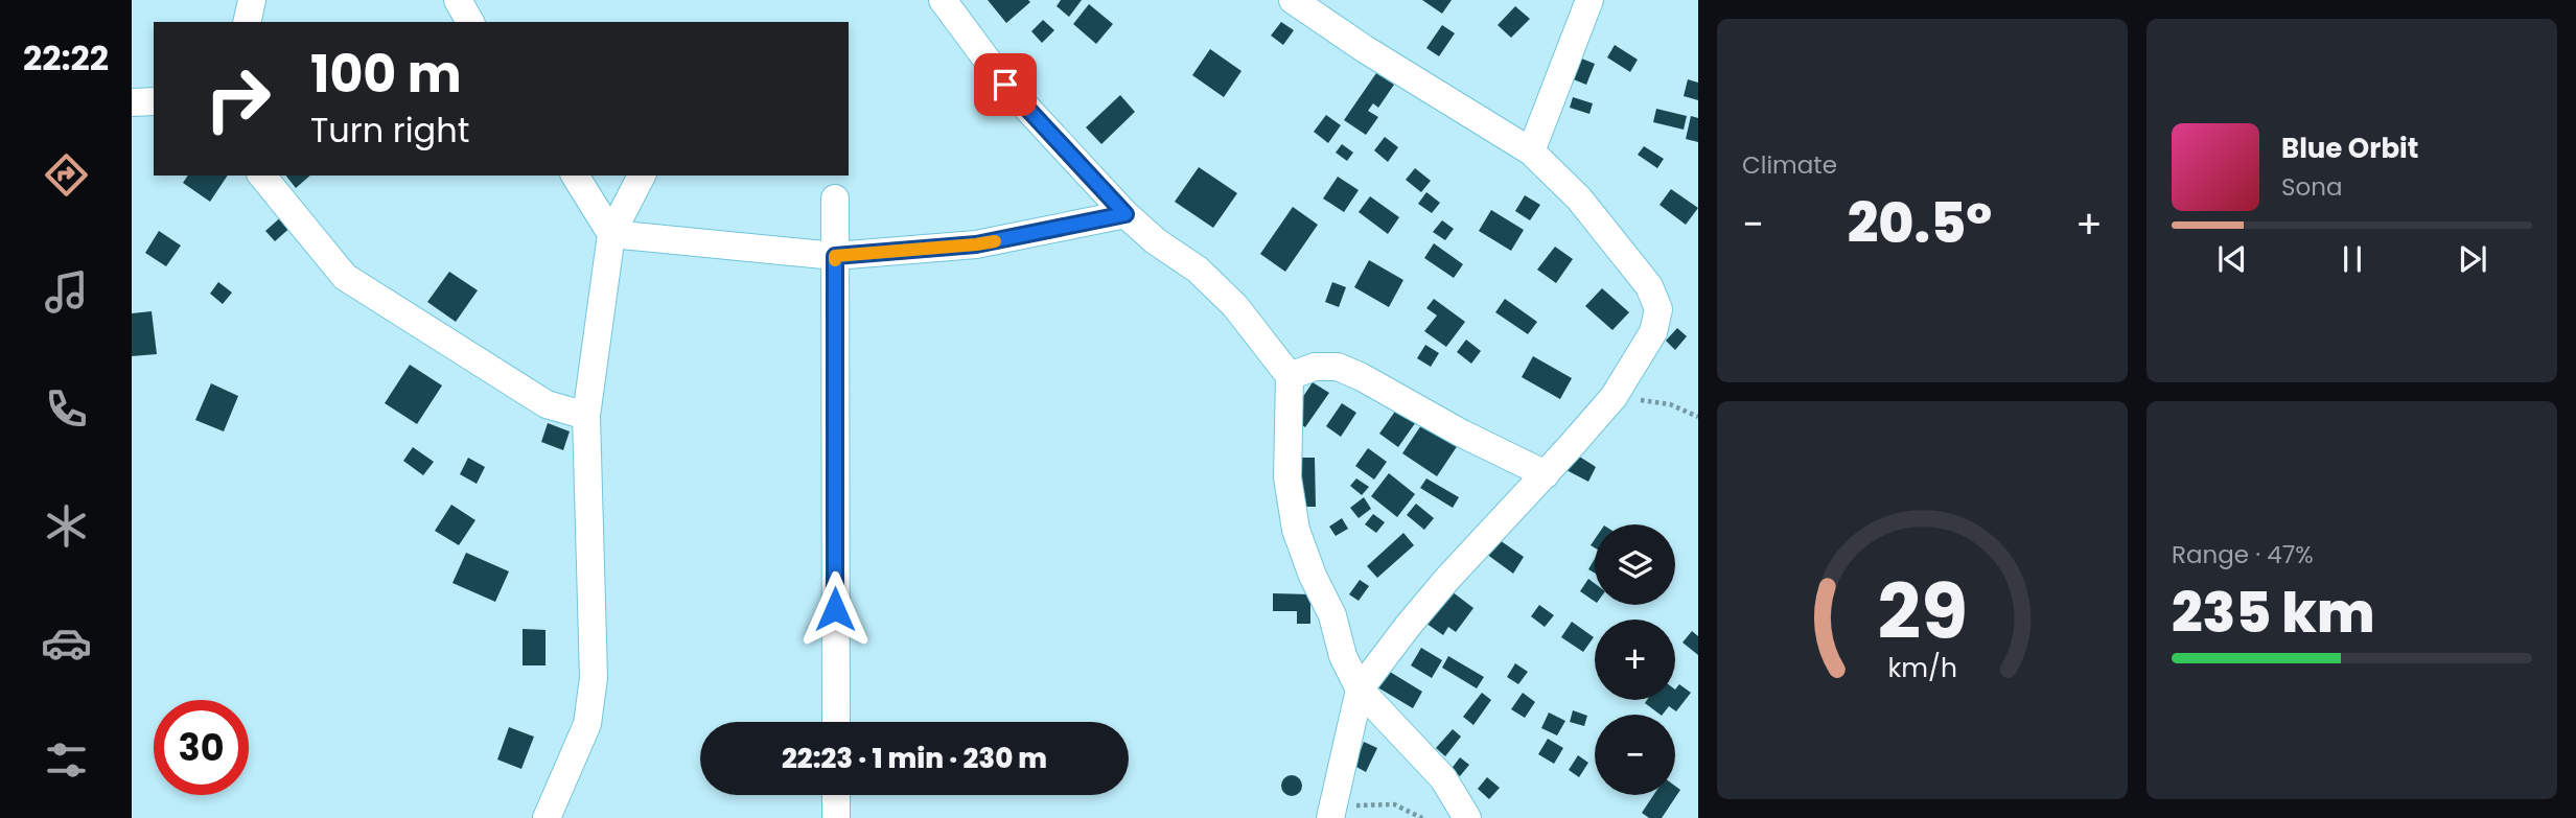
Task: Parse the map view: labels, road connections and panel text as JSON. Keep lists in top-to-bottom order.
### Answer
{
  "page": {
    "tabs": "22:22",
    "tile": [
      "Climate",
      ["Range · 47%", "235 km"]
    ],
    "turn": ["100 m", "Turn right"],
    "song": ["Blue Orbit", "Sona"],
    "heat": ["−", "20.5°", "+"],
    "map_buttons": ["+", "−"],
    "limit": "30",
    "trip": "22:23 · 1 min · 230 m",
    "gauge": ["29", "km/h"]
  }
}
